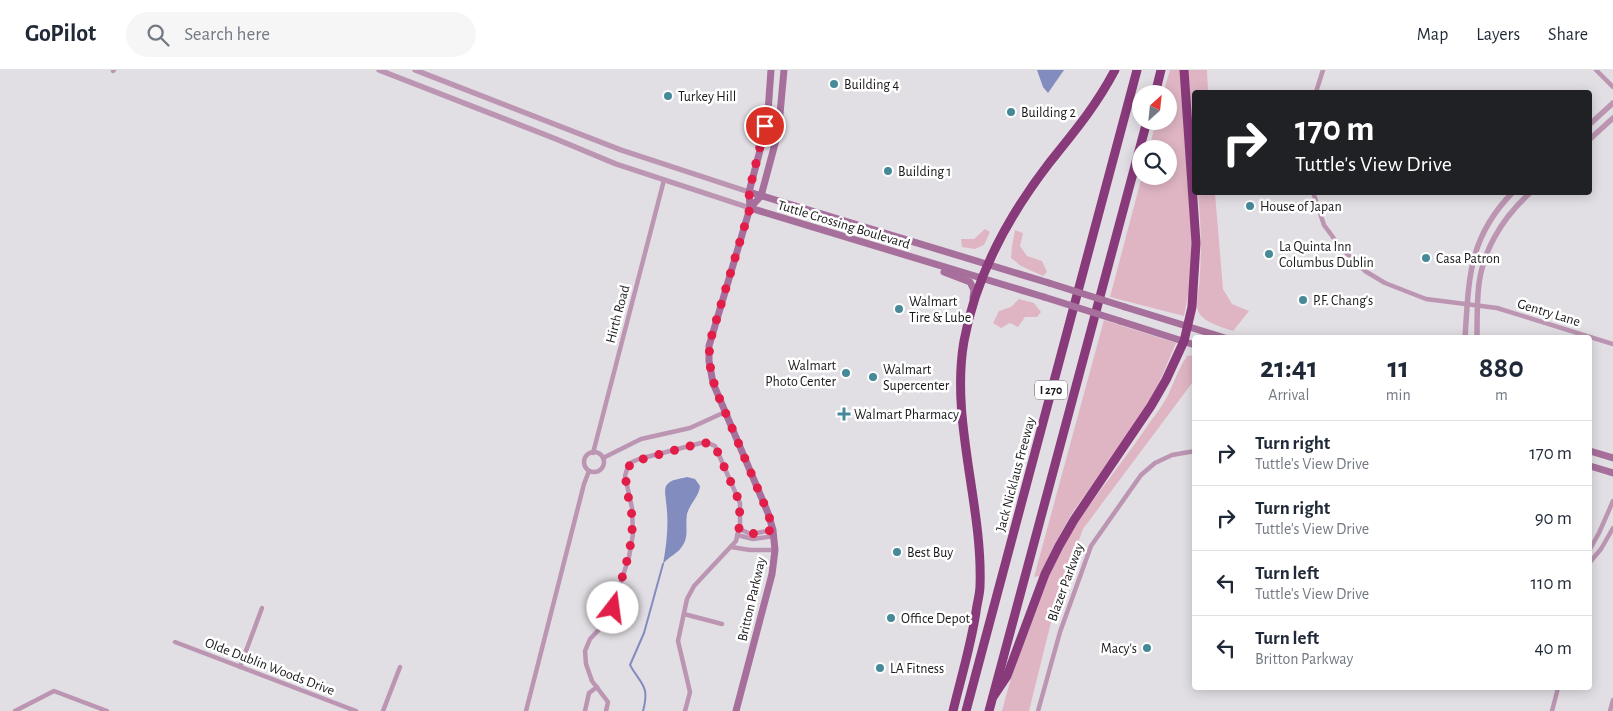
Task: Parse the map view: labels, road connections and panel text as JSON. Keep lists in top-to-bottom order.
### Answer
{
  "streets": {
    "highway": ["I 270", "Jack Nicklaus Freeway"],
    "main road": ["Tuttle Crossing Boulevard", "Britton Parkway"],
    "street": [
      "Gentry Lane",
      "Hirth Road",
      "Blazer Parkway",
      "Olde Dublin Woods Drive"
    ]
  },
  "crossings": [
    ["Tuttle Crossing Boulevard", "Hirth Road"],
    ["Tuttle Crossing Boulevard", "Britton Parkway"]
  ],
  "places": {
    "other": [
      "Building 4",
      "Turkey Hill",
      "Building 2",
      "Building 1",
      "House of Japan",
      "La Quinta Inn Columbus Dublin",
      "Casa Patron",
      "P.F. Chang's",
      "Walmart Tire & Lube",
      "Walmart Photo Center",
      "Walmart Supercenter",
      "Best Buy",
      "Office Depot",
      "Macy's",
      "LA Fitness"
    ],
    "health": ["Walmart Pharmacy"]
  },
  "north": "top right",
  "page": {
    "header": "GoPilot",
    "search": "Search here",
    "nav": ["Map", "Layers", "Share"],
    "turn": ["170 m", "Tuttle's View Drive"],
    "eta": [
      "21:41",
      "Arrival",
      "11",
      "min",
      "880",
      "m"
    ],
    "list": [
      {
        "name": "Turn right",
        "note": "Tuttle's View Drive",
        "value": "170 m"
      },
      {
        "name": "Turn right",
        "note": "Tuttle's View Drive",
        "value": "90 m"
      },
      {
        "name": "Turn left",
        "note": "Tuttle's View Drive",
        "value": "110 m"
      },
      {
        "name": "Turn left",
        "note": "Britton Parkway",
        "value": "40 m"
      }
    ]
  }
}
